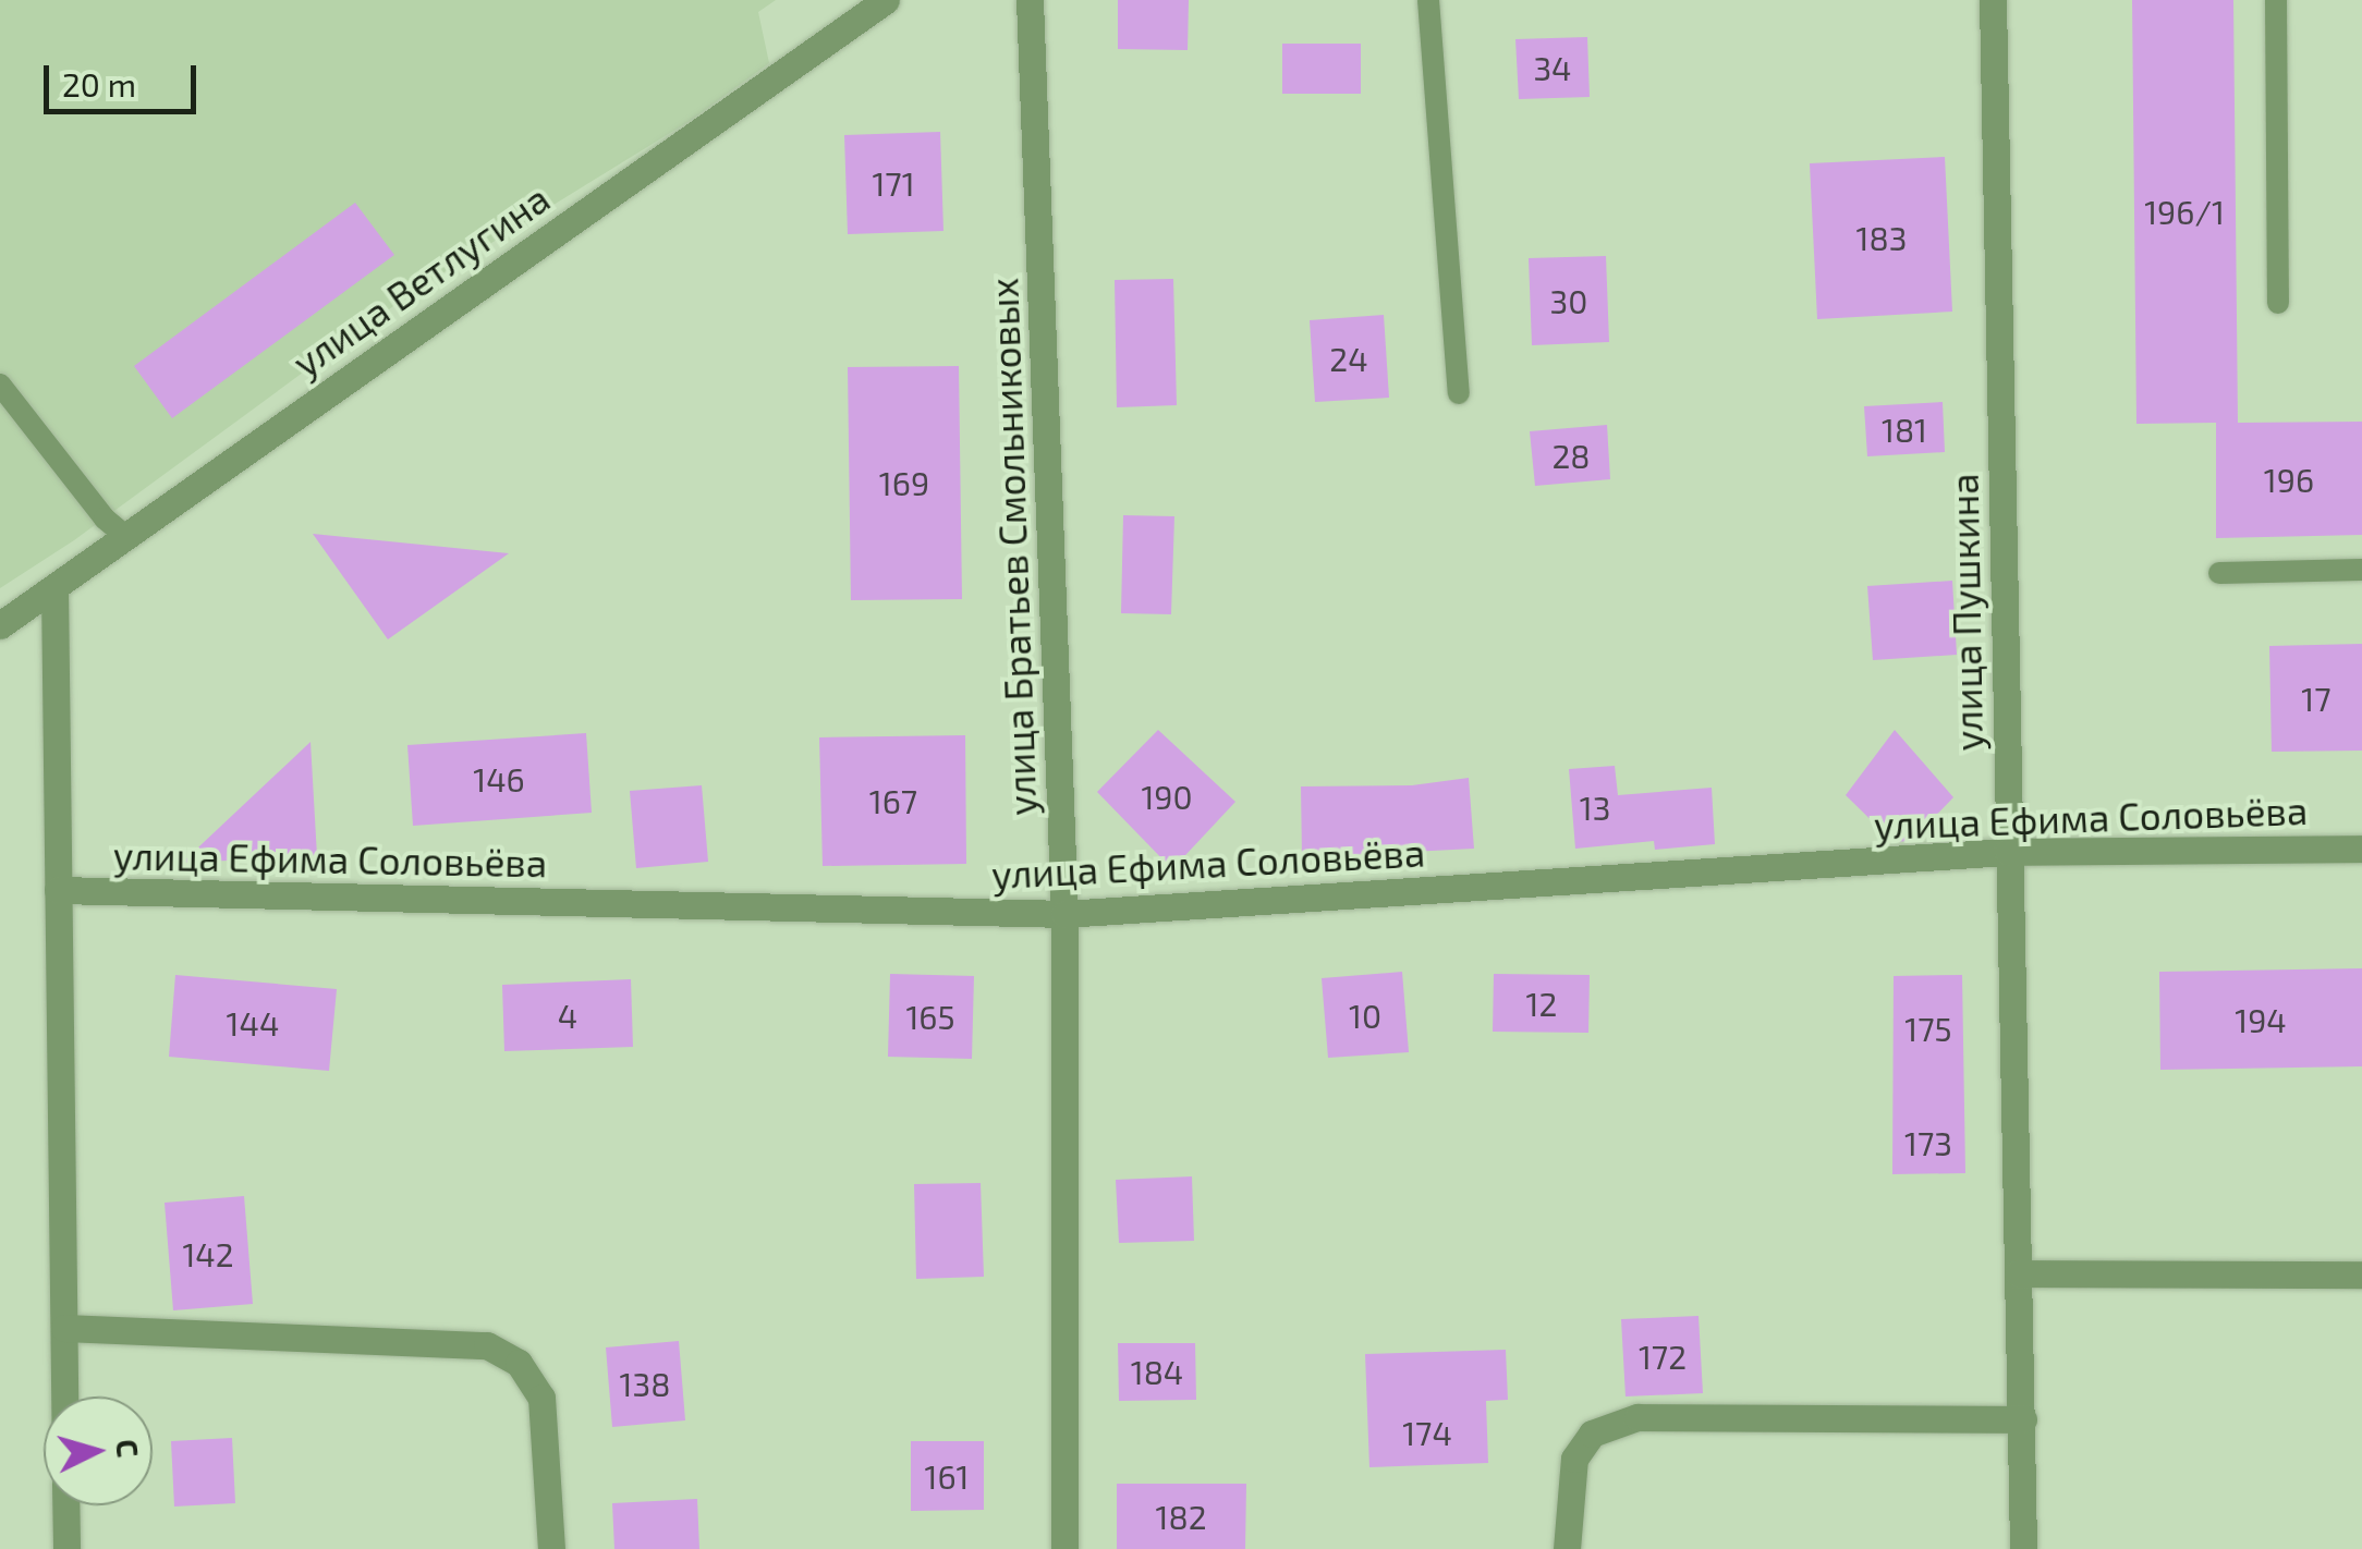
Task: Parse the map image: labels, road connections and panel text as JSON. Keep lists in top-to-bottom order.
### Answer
{
  "streets": {
    "street": [
      "улица Ветлугина",
      "улица Братьев Смольниковых",
      "улица Пушкина",
      "улица Ефима Соловьёва"
    ]
  },
  "crossings": [
    ["улица Братьев Смольниковых", "улица Ефима Соловьёва"],
    ["улица Пушкина", "улица Ефима Соловьёва"]
  ],
  "house_numbers": [
    "34",
    "171",
    "196/1",
    "183",
    "30",
    "24",
    "181",
    "28",
    "196",
    "169",
    "17",
    "146",
    "190",
    "167",
    "13",
    "12",
    "4",
    "10",
    "165",
    "194",
    "144",
    "175",
    "173",
    "142",
    "172",
    "184",
    "138",
    "174",
    "161",
    "182"
  ],
  "scale_bar": "20 m",
  "north": "right"
}
